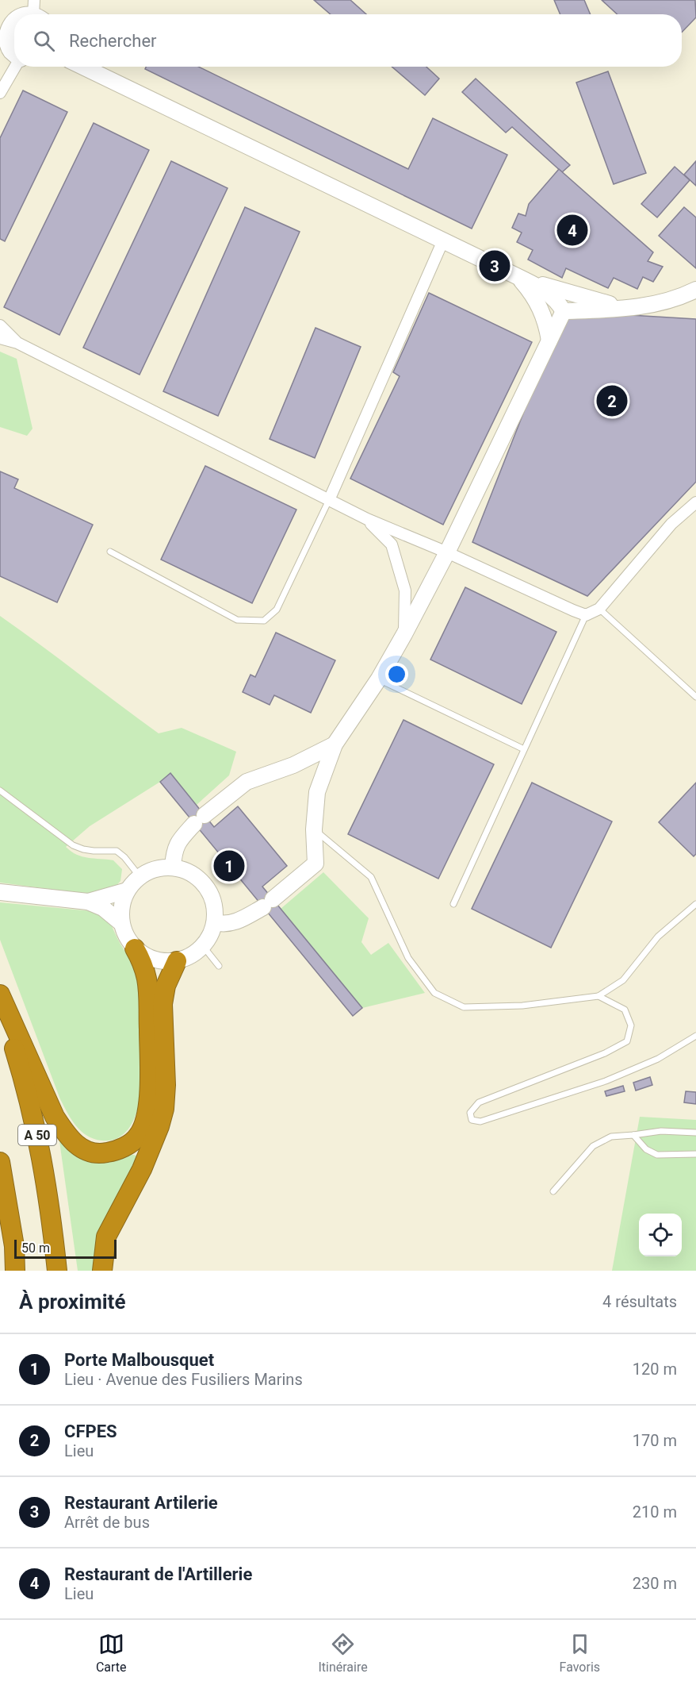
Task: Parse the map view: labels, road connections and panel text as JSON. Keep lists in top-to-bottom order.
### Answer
{
  "streets": {
    "highway": ["A 50"]
  },
  "scale_bar": "50 m",
  "page": {
    "search": "Rechercher",
    "pins": [
      "4",
      "3",
      "2",
      "1"
    ],
    "scale": "50 m",
    "heading": ["À proximité", "4 résultats"],
    "list": [
      {
        "mark": "1",
        "name": "Porte Malbousquet",
        "note": "Lieu · Avenue des Fusiliers Marins",
        "value": "120 m"
      },
      {
        "mark": "2",
        "name": "CFPES",
        "note": "Lieu",
        "value": "170 m"
      },
      {
        "mark": "3",
        "name": "Restaurant Artilerie",
        "note": "Arrêt de bus",
        "value": "210 m"
      },
      {
        "mark": "4",
        "name": "Restaurant de l'Artillerie",
        "note": "Lieu",
        "value": "230 m"
      }
    ],
    "nav": ["Carte", "Itinéraire", "Favoris"]
  }
}
